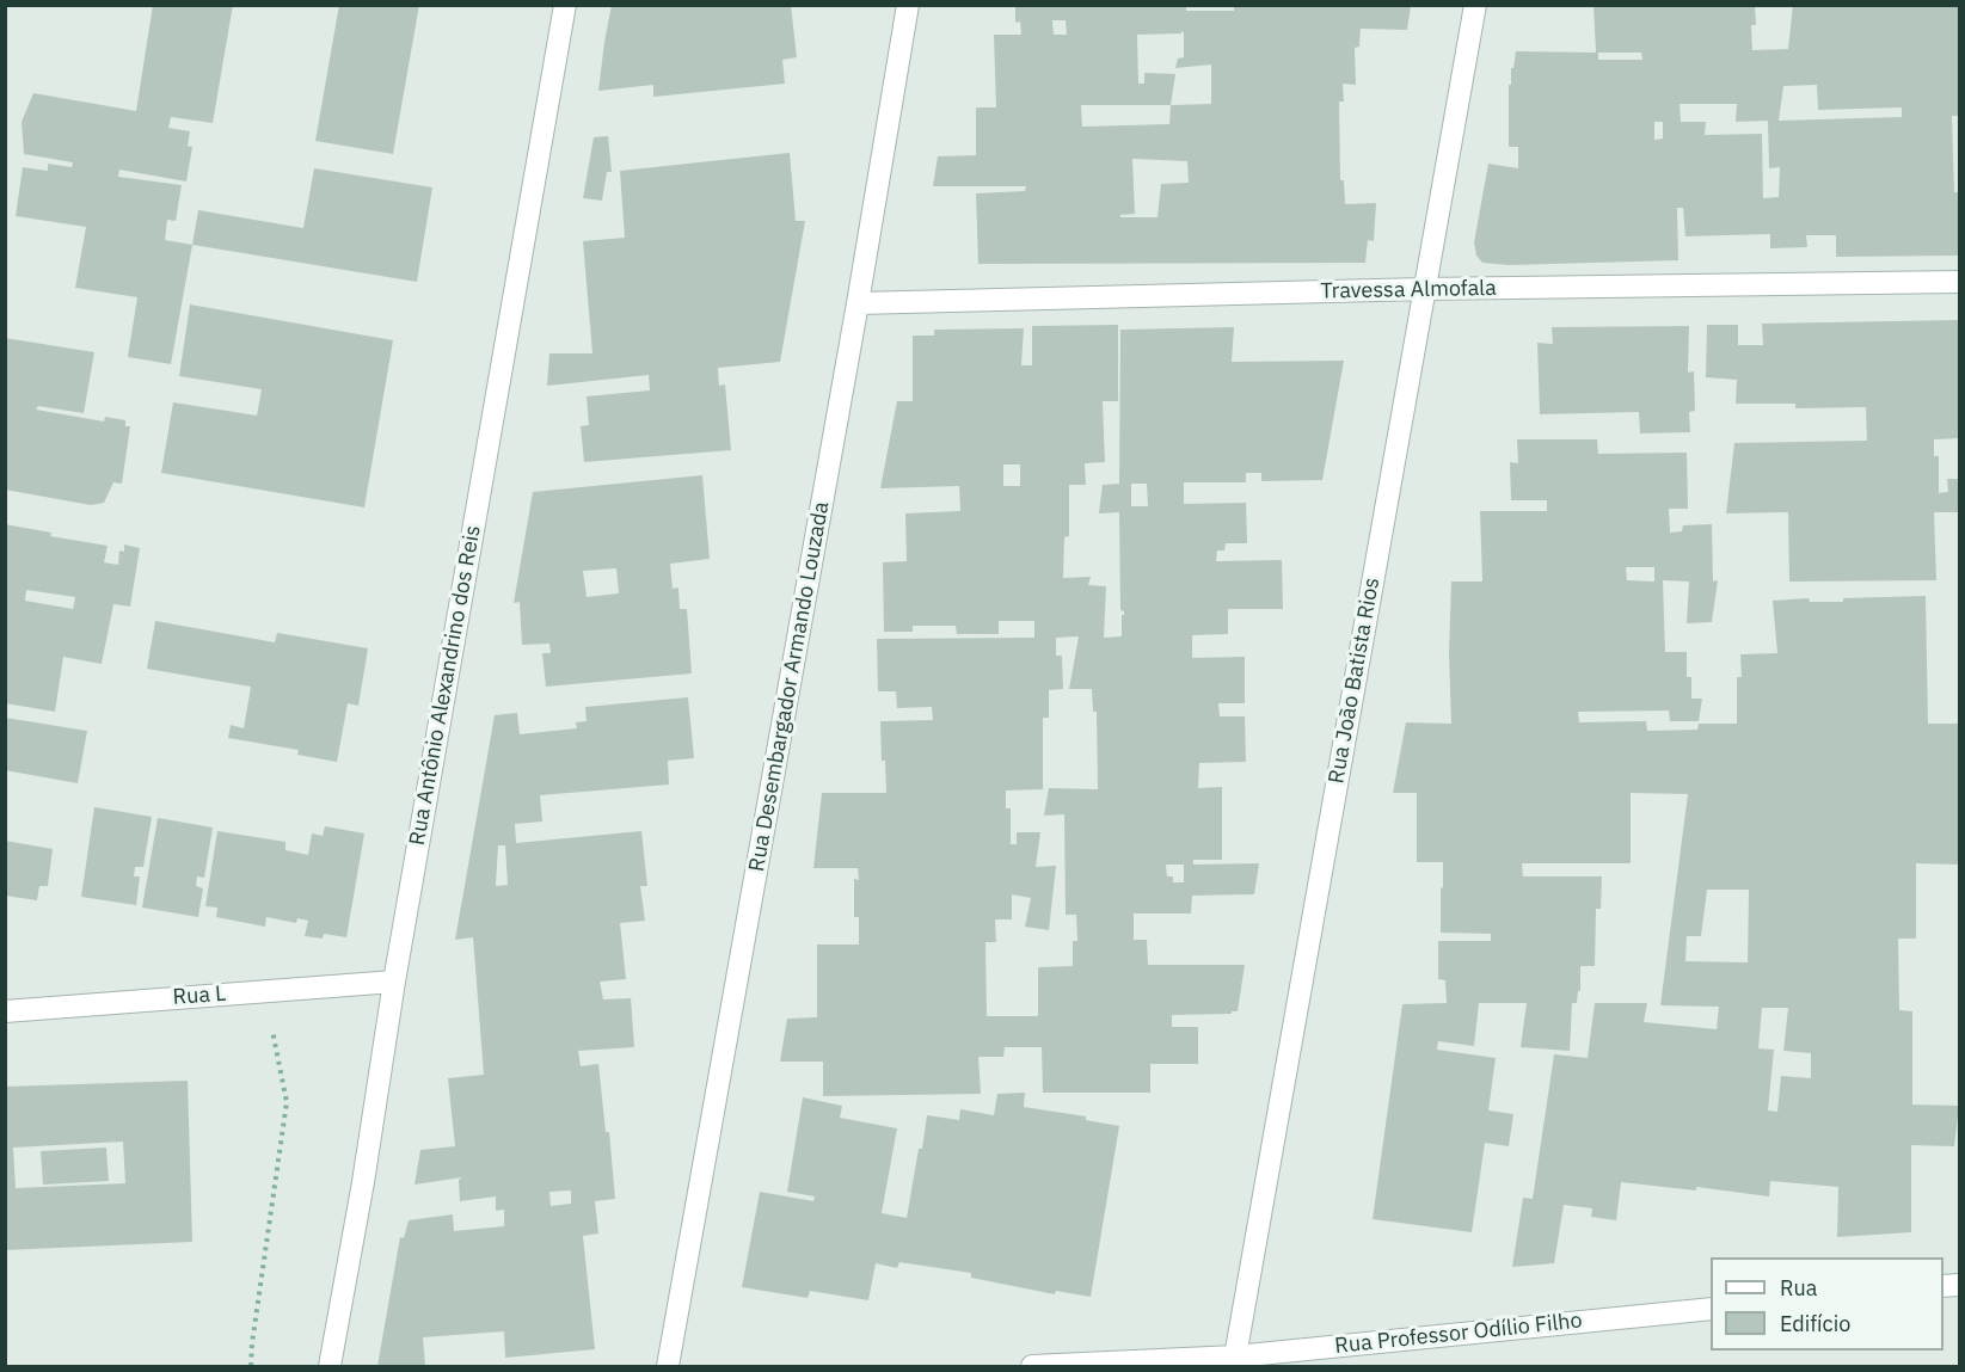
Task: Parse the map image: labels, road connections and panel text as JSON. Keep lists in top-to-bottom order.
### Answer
{
  "streets": {
    "street": [
      "Travessa Almofala",
      "Rua João Batista Rios",
      "Rua Antônio Alexandrino dos Reis",
      "Rua Desembargador Armando Louzada",
      "Rua L",
      "Rua Professor Odílio Filho"
    ]
  },
  "crossings": [
    ["Travessa Almofala", "Rua João Batista Rios"],
    ["Travessa Almofala", "Rua Desembargador Armando Louzada"],
    ["Rua João Batista Rios", "Rua Professor Odílio Filho"],
    ["Rua Antônio Alexandrino dos Reis", "Rua L"]
  ],
  "legend": ["Rua", "Edifício"]
}
